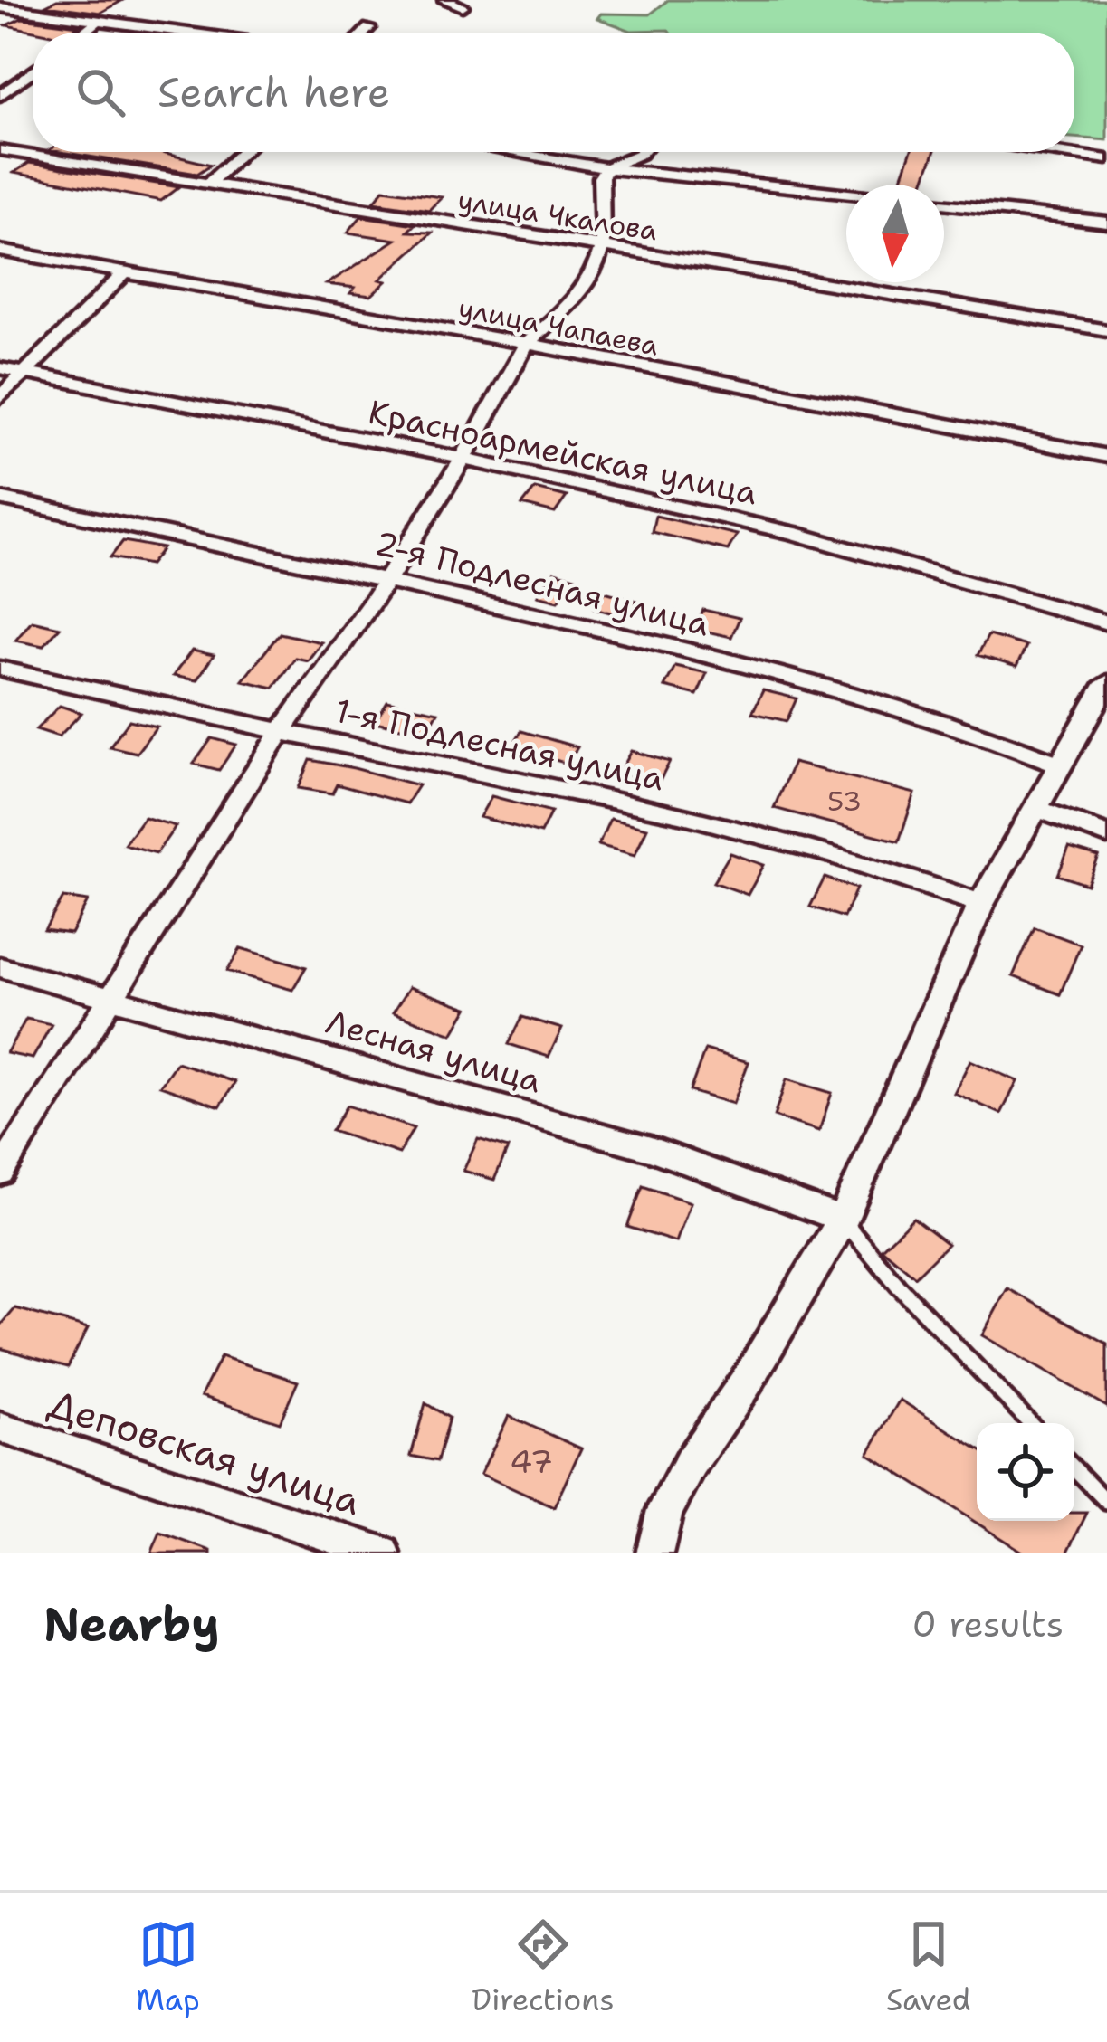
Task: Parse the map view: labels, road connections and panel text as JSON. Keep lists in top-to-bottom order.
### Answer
{
  "streets": {
    "street": [
      "улица Чкалова",
      "улица Чапаева",
      "Красноармейская улица",
      "2-я Подлесная улица",
      "1-я Подлесная улица",
      "Лесная улица",
      "Деповская улица"
    ]
  },
  "house_numbers": ["53", "47"],
  "north": "bottom",
  "page": {
    "search": "Search here",
    "heading": ["Nearby", "0 results"],
    "nav": ["Map", "Directions", "Saved"]
  }
}
